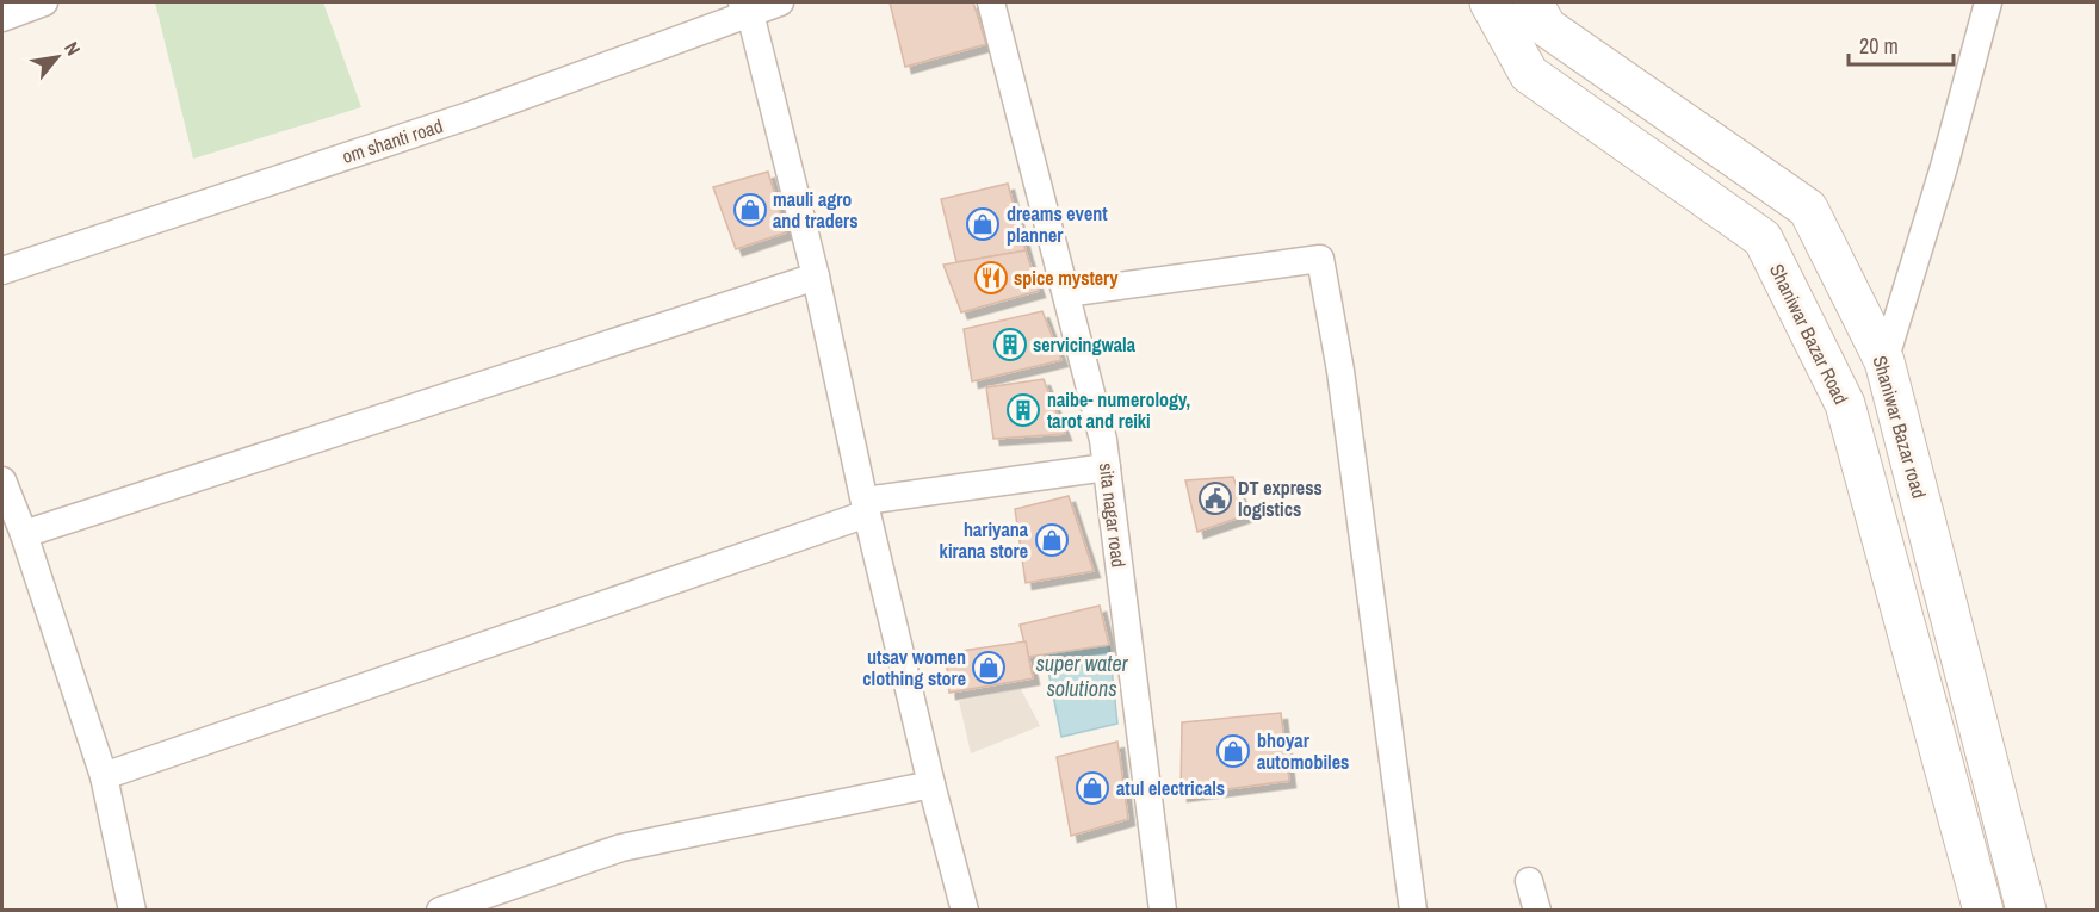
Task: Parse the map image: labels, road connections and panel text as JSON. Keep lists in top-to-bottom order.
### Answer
{
  "streets": {
    "main road": ["Shaniwar Bazar Road", "Shaniwar Bazar road"],
    "street": ["om shanti road", "sita nagar road"]
  },
  "water": ["super water solutions"],
  "places": {
    "shop": [
      "mauli agro and traders",
      "dreams event planner",
      "hariyana kirana store",
      "utsav women clothing store",
      "bhoyar automobiles",
      "atul electricals"
    ],
    "restaurant": ["spice mystery"],
    "building": ["servicingwala", "naibe- numerology, tarot and reiki"],
    "public building": ["DT express logistics"]
  },
  "scale_bar": "20 m",
  "north": "top right"
}
